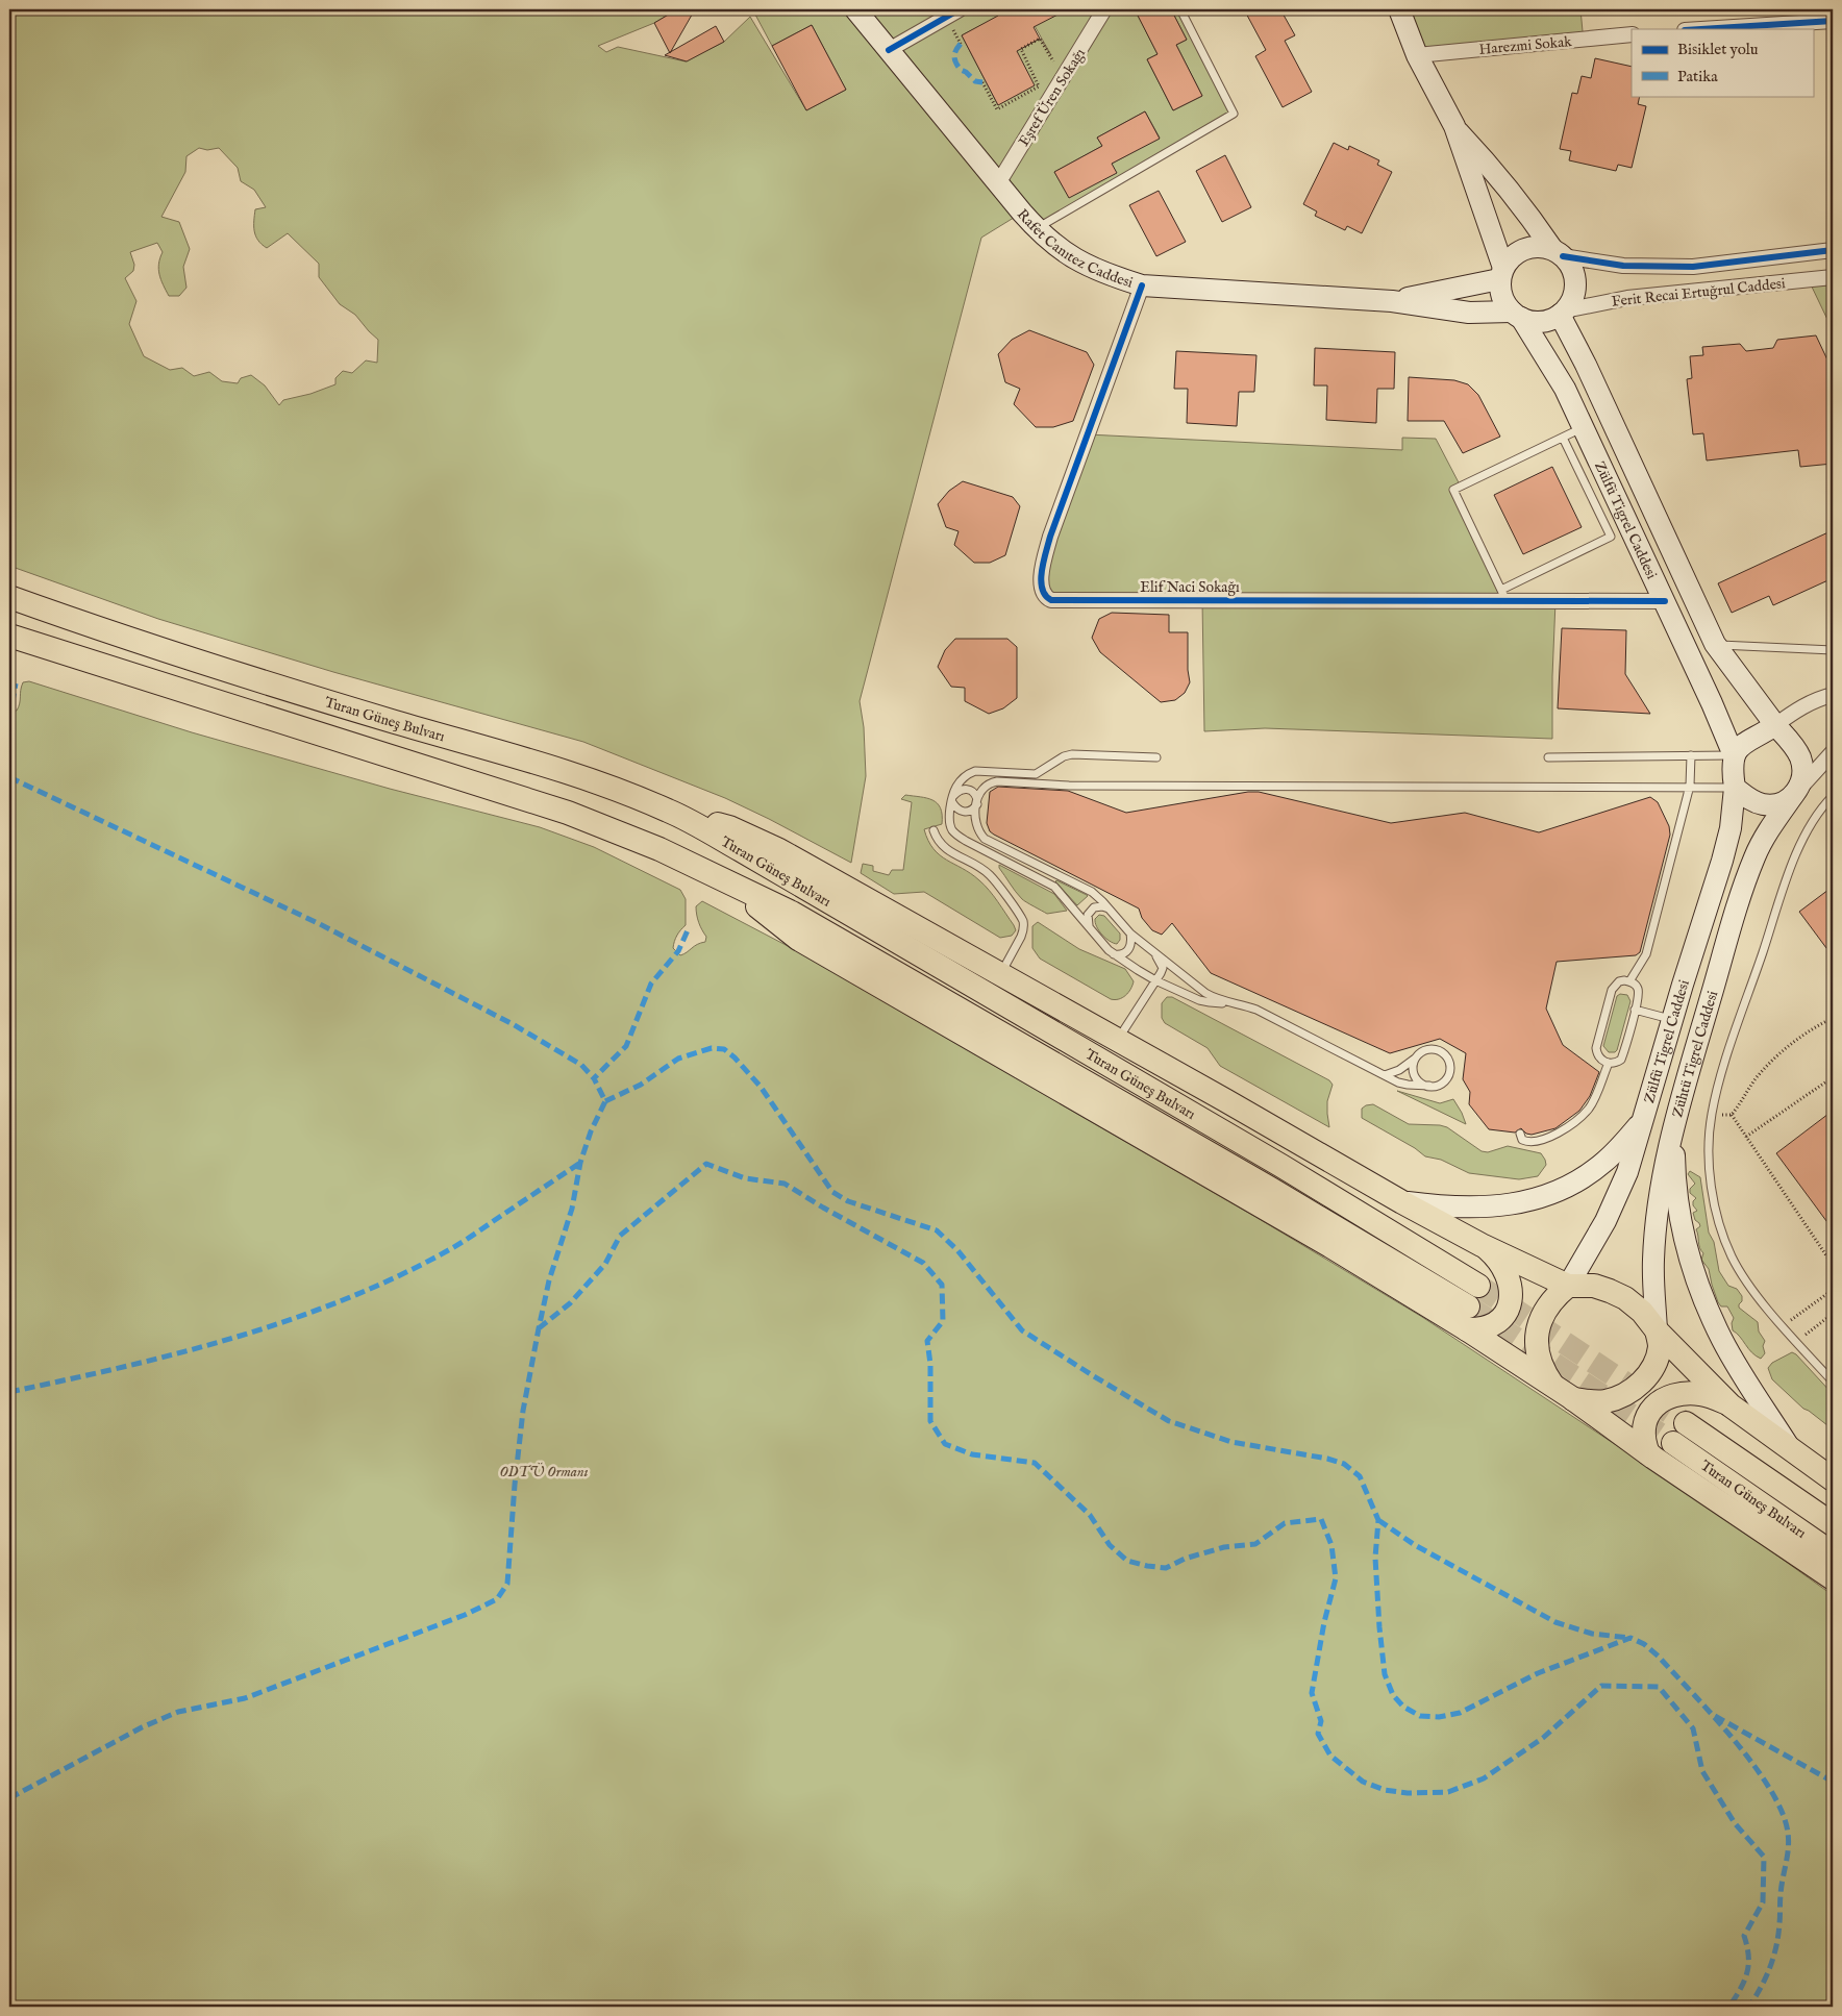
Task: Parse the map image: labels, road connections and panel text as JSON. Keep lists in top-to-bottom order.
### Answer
{
  "streets": {
    "main road": [
      "Rafet Canıtez Caddesi",
      "Zülfü Tigrel Caddesi",
      "Turan Güneş Bulvarı",
      "Zühtü Tigrel Caddesi"
    ],
    "street": [
      "Harezmi Sokak",
      "Eşref Üren Sokağı",
      "Ferit Recai Ertuğrul Caddesi",
      "Elif Naci Sokağı"
    ]
  },
  "crossings": [
    ["Eşref Üren Sokağı", "Rafet Canıtez Caddesi"],
    ["Rafet Canıtez Caddesi", "Ferit Recai Ertuğrul Caddesi"],
    ["Rafet Canıtez Caddesi", "Zülfü Tigrel Caddesi"],
    ["Rafet Canıtez Caddesi", "Elif Naci Sokağı"],
    ["Ferit Recai Ertuğrul Caddesi", "Zülfü Tigrel Caddesi"],
    ["Zülfü Tigrel Caddesi", "Elif Naci Sokağı"],
    ["Zülfü Tigrel Caddesi", "Zühtü Tigrel Caddesi"]
  ],
  "parks": ["ODTÜ Ormanı"],
  "legend": ["Bisiklet yolu", "Patika"]
}
